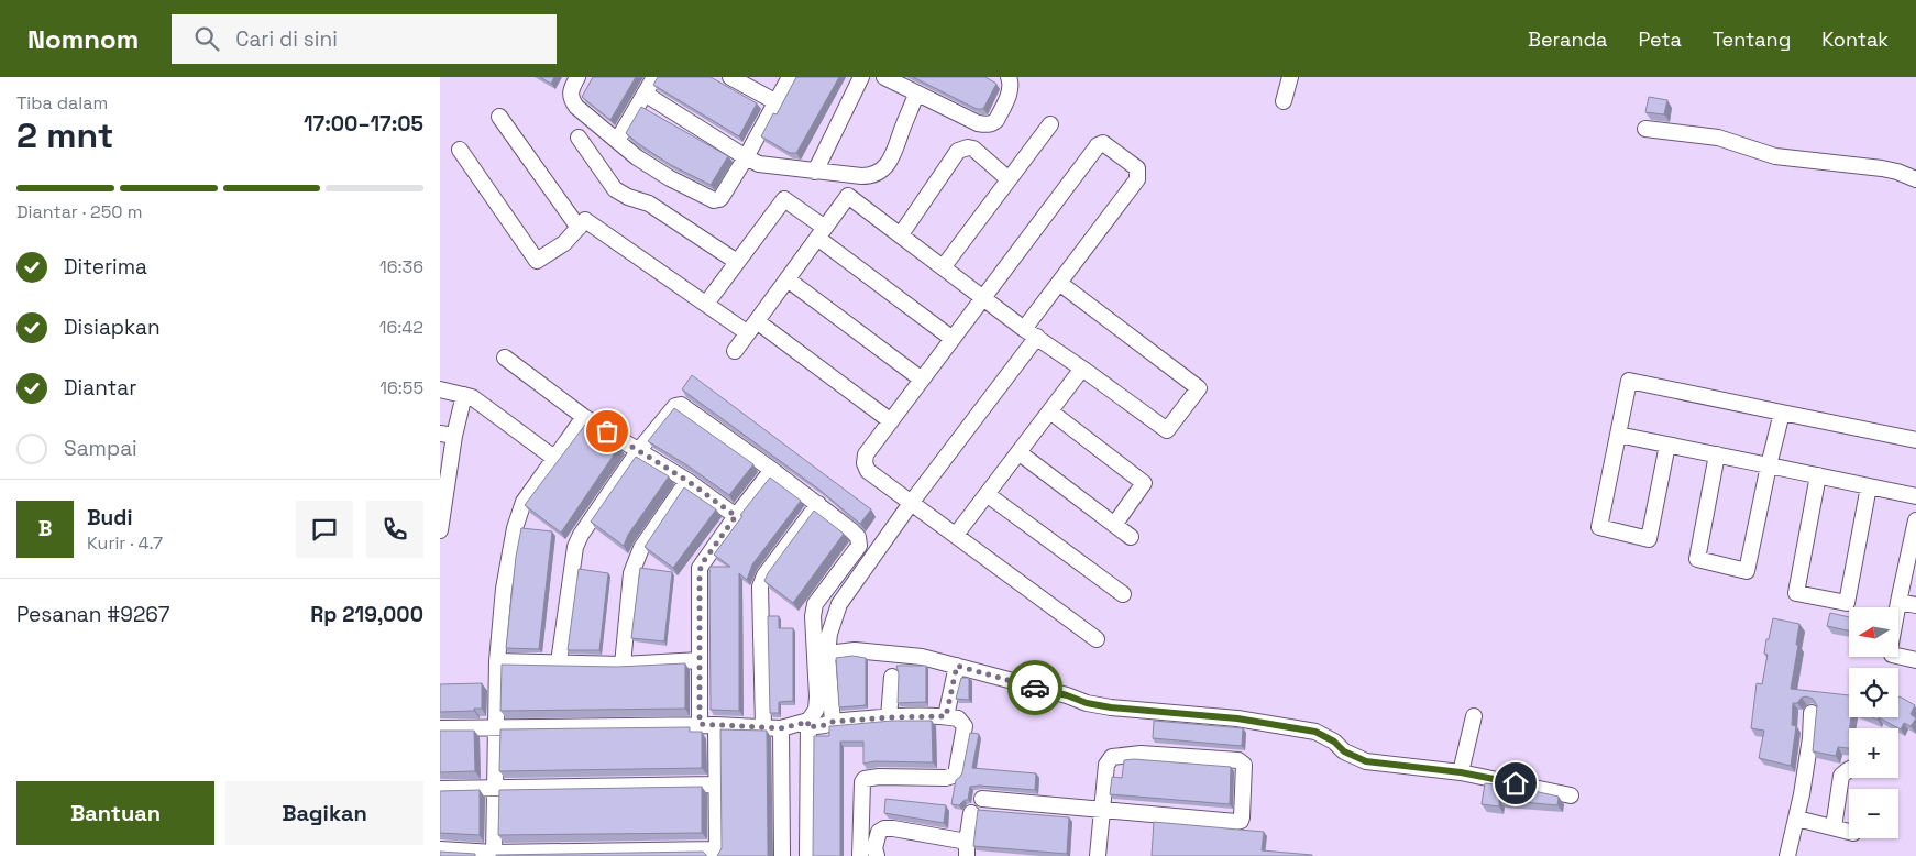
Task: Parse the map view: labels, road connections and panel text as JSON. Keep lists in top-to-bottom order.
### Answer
{
  "north": "left",
  "page": {
    "header": "Nomnom",
    "search": "Cari di sini",
    "nav": [
      "Beranda",
      "Peta",
      "Tentang",
      "Kontak"
    ],
    "heading": ["2 mnt", "Tiba dalam", "17:00–17:05"],
    "panel": [
      "Budi",
      "Kurir · 4.7",
      "Pesanan #9267",
      "Rp 219,000"
    ],
    "bar": "Diantar · 250 m",
    "list": [
      ["Diterima", "16:36"],
      ["Disiapkan", "16:42"],
      ["Diantar", "16:55"],
      "Sampai"
    ],
    "round": "B",
    "map_buttons": ["+", "−"],
    "buttons": ["Bantuan", "Bagikan"]
  }
}
